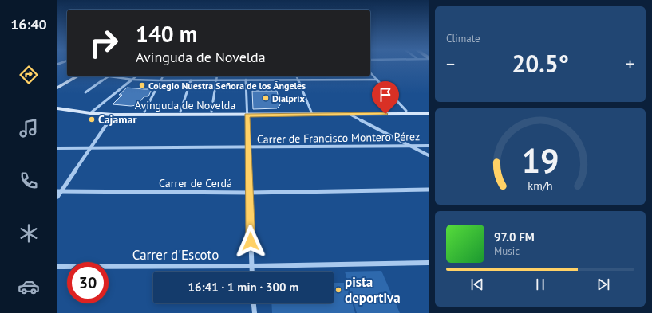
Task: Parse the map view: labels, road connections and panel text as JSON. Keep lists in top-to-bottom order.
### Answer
{
  "streets": {
    "main road": ["Avinguda de Novelda"],
    "street": ["Carrer de Francisco Montero Pérez", "Carrer de Cerdá", "Carrer d'Escoto"]
  },
  "places": [
    "Colegio Nuestra Señora de los Ángeles",
    "Dialprix",
    "Cajamar",
    "pista deportiva"
  ],
  "page": {
    "tabs": "16:40",
    "tile": "Climate",
    "turn": ["140 m", "Avinguda de Novelda"],
    "heat": ["−", "20.5°", "+"],
    "song": ["97.0 FM", "Music"],
    "limit": "30",
    "trip": "16:41 · 1 min · 300 m",
    "gauge": ["19", "km/h"]
  }
}
